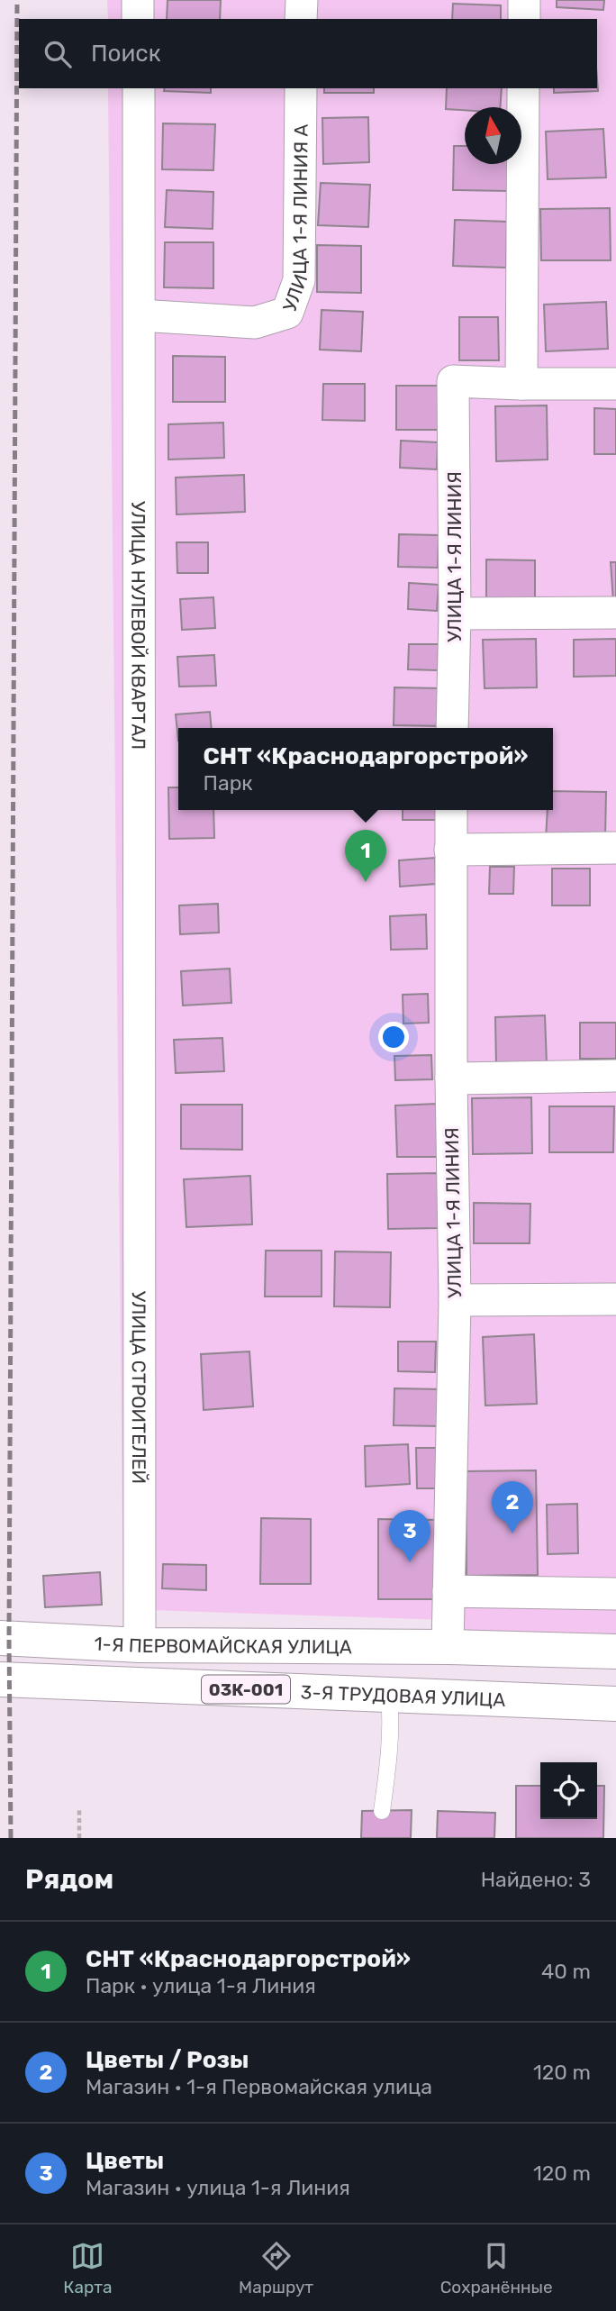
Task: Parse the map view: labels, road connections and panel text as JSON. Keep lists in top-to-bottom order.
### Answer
{
  "streets": {
    "main road": ["1-Я ПЕРВОМАЙСКАЯ УЛИЦА", "03К-001", "3-Я ТРУДОВАЯ УЛИЦА"],
    "street": [
      "УЛИЦА 1-Я ЛИНИЯ А",
      "УЛИЦА 1-Я ЛИНИЯ",
      "УЛИЦА НУЛЕВОЙ КВАРТАЛ",
      "УЛИЦА СТРОИТЕЛЕЙ"
    ]
  },
  "crossings": [
    ["УЛИЦА 1-Я ЛИНИЯ А", "УЛИЦА НУЛЕВОЙ КВАРТАЛ"],
    ["УЛИЦА 1-Я ЛИНИЯ", "1-Я ПЕРВОМАЙСКАЯ УЛИЦА"],
    ["УЛИЦА НУЛЕВОЙ КВАРТАЛ", "УЛИЦА СТРОИТЕЛЕЙ"],
    ["УЛИЦА СТРОИТЕЛЕЙ", "1-Я ПЕРВОМАЙСКАЯ УЛИЦА"]
  ],
  "north": "top",
  "page": {
    "search": "Поиск",
    "popup": ["СНТ «Краснодаргорстрой»", "Парк"],
    "pins": ["1", "2", "3"],
    "heading": ["Рядом", "Найдено: 3"],
    "list": [
      {
        "mark": "1",
        "name": "СНТ «Краснодаргорстрой»",
        "note": "Парк · улица 1-я Линия",
        "value": "40 m"
      },
      {
        "mark": "2",
        "name": "Цветы / Розы",
        "note": "Магазин · 1-я Первомайская улица",
        "value": "120 m"
      },
      {
        "mark": "3",
        "name": "Цветы",
        "note": "Магазин · улица 1-я Линия",
        "value": "120 m"
      }
    ],
    "nav": ["Карта", "Маршрут", "Сохранённые"]
  }
}
